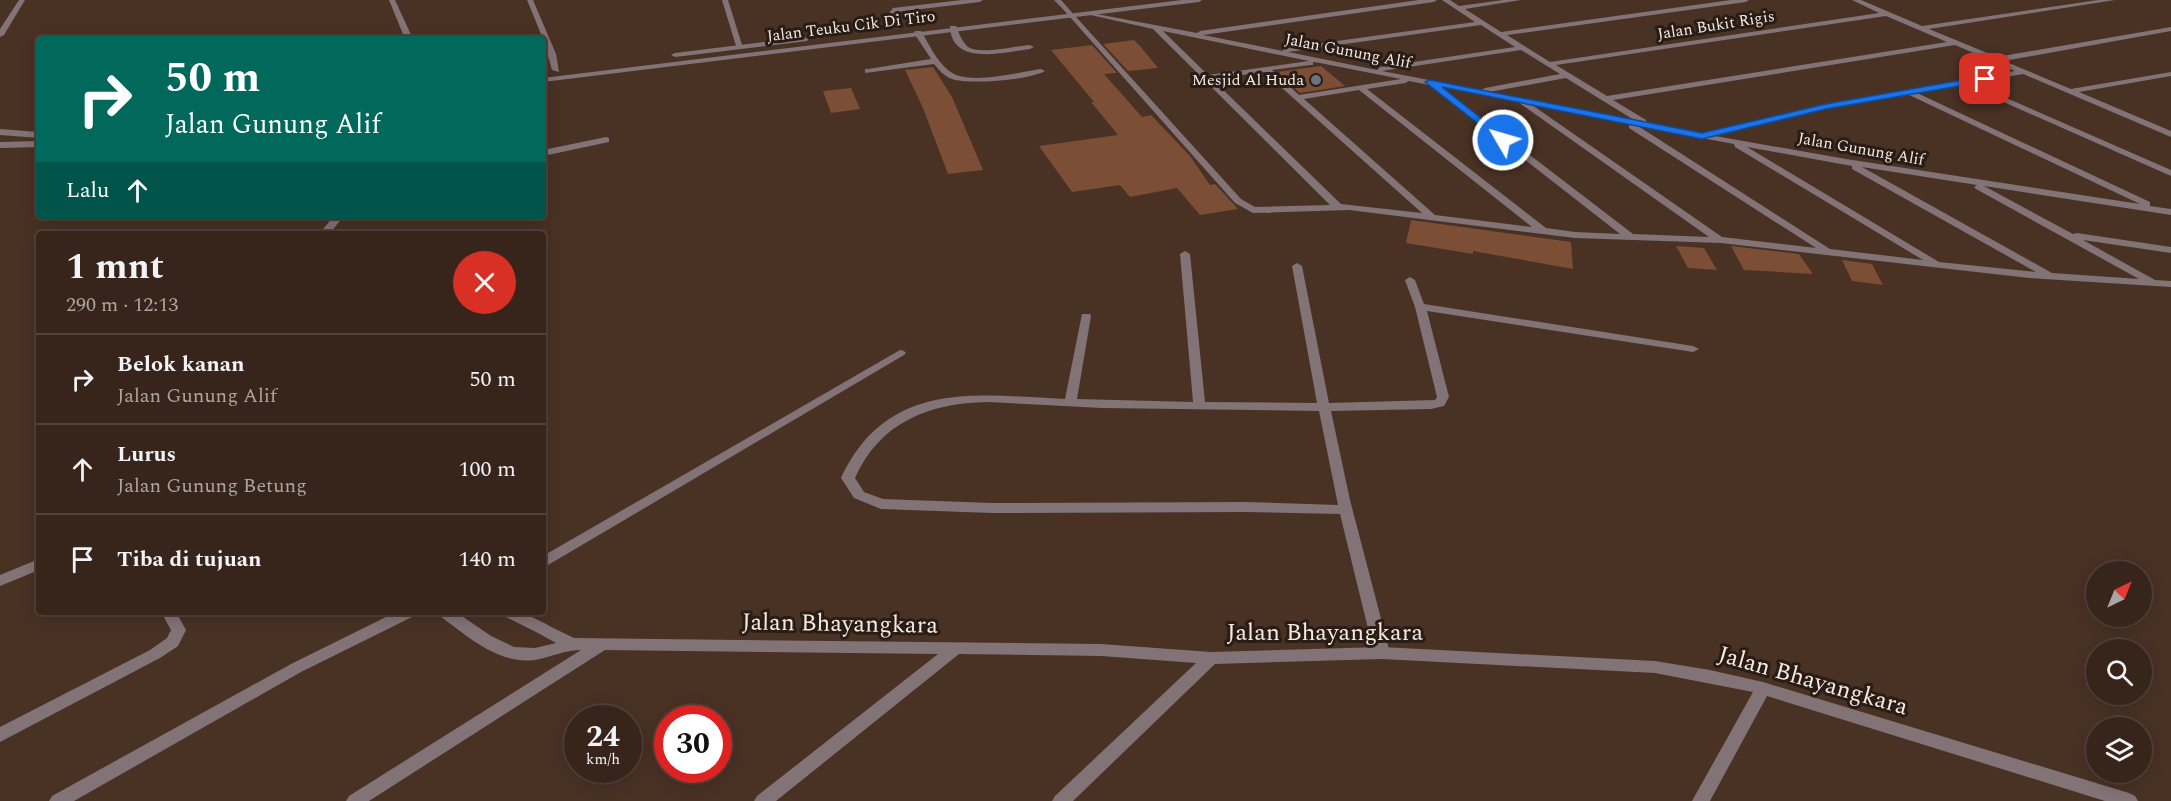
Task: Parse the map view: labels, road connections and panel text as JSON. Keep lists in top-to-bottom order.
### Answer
{
  "streets": {
    "street": [
      "Jalan Bukit Rigis",
      "Jalan Teuku Cik Di Tiro",
      "Jalan Gunung Alif",
      "Jalan Bhayangkara"
    ]
  },
  "crossings": [
    ["Jalan Teuku Cik Di Tiro", "Jalan Gunung Alif"]
  ],
  "places": ["Mesjid Al Huda"],
  "north": "top right",
  "page": {
    "turn": ["50 m", "Jalan Gunung Alif"],
    "then": "Lalu",
    "heading": ["1 mnt", "290 m · 12:13"],
    "list": [
      {
        "name": "Belok kanan",
        "note": "Jalan Gunung Alif",
        "value": "50 m"
      },
      {
        "name": "Lurus",
        "note": "Jalan Gunung Betung",
        "value": "100 m"
      },
      {
        "name": "Tiba di tujuan",
        "value": "140 m"
      }
    ],
    "speed": "24 km/h",
    "limit": "30"
  }
}
